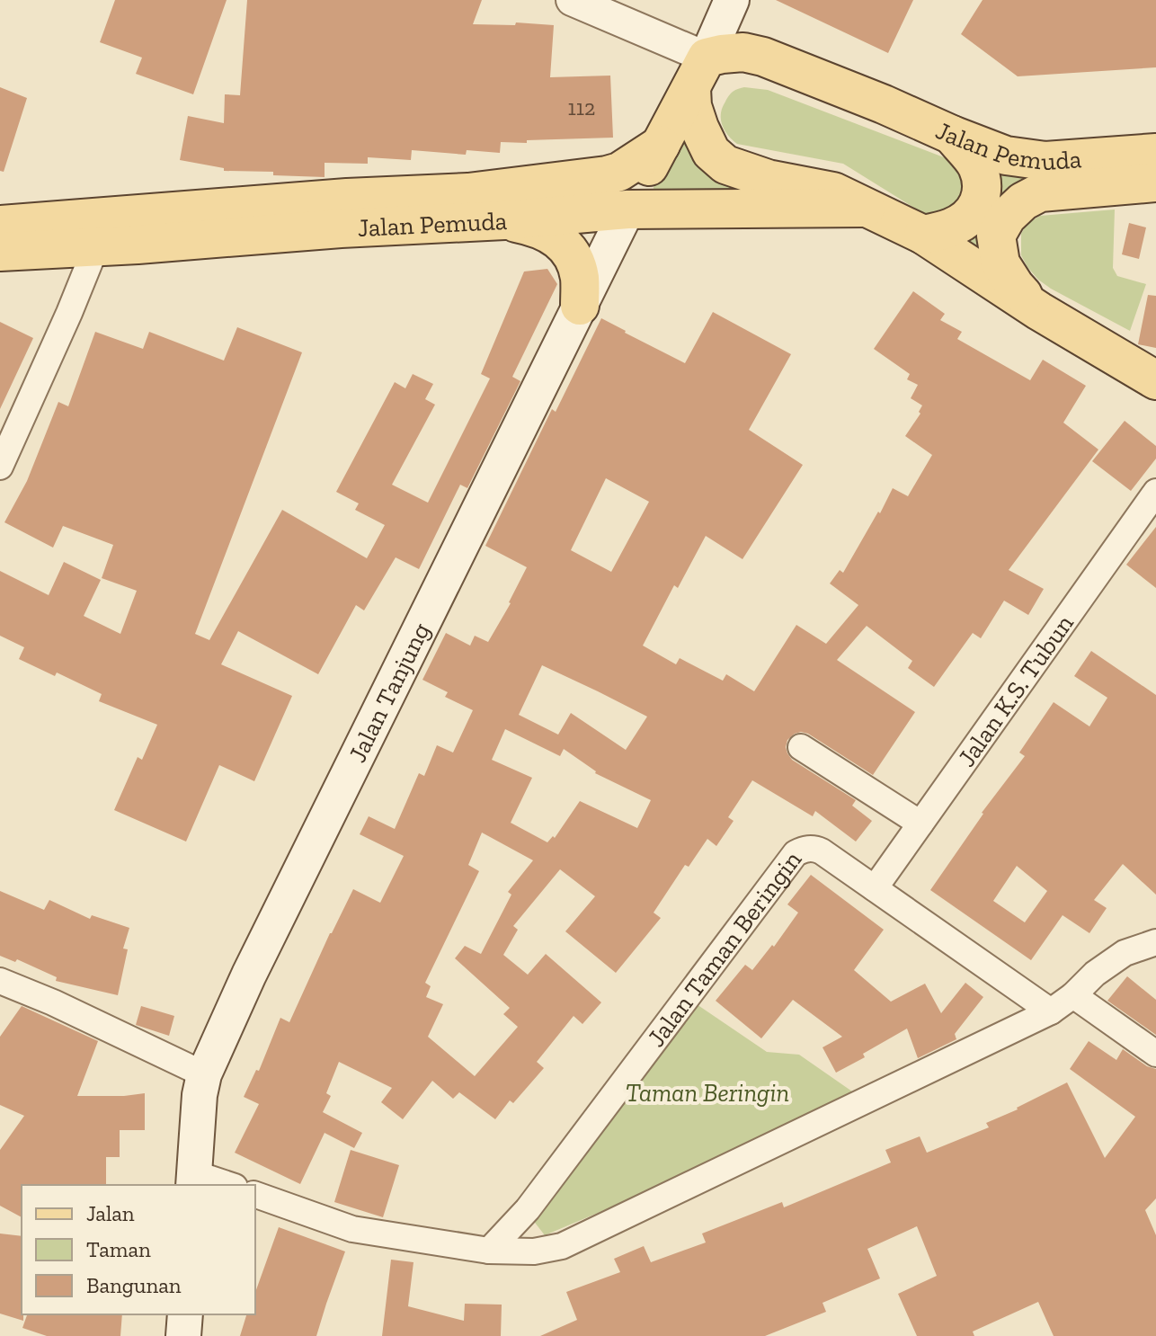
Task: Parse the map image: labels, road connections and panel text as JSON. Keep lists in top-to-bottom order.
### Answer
{
  "streets": {
    "main road": ["Jalan Pemuda", "Jalan Tanjung"],
    "street": ["Jalan K.S. Tubun", "Jalan Taman Beringin"]
  },
  "crossings": [
    ["Jalan Pemuda", "Jalan Tanjung"],
    ["Jalan K.S. Tubun", "Jalan Taman Beringin"]
  ],
  "parks": ["Taman Beringin"],
  "house_numbers": ["112"],
  "legend": ["Jalan", "Taman", "Bangunan"]
}
